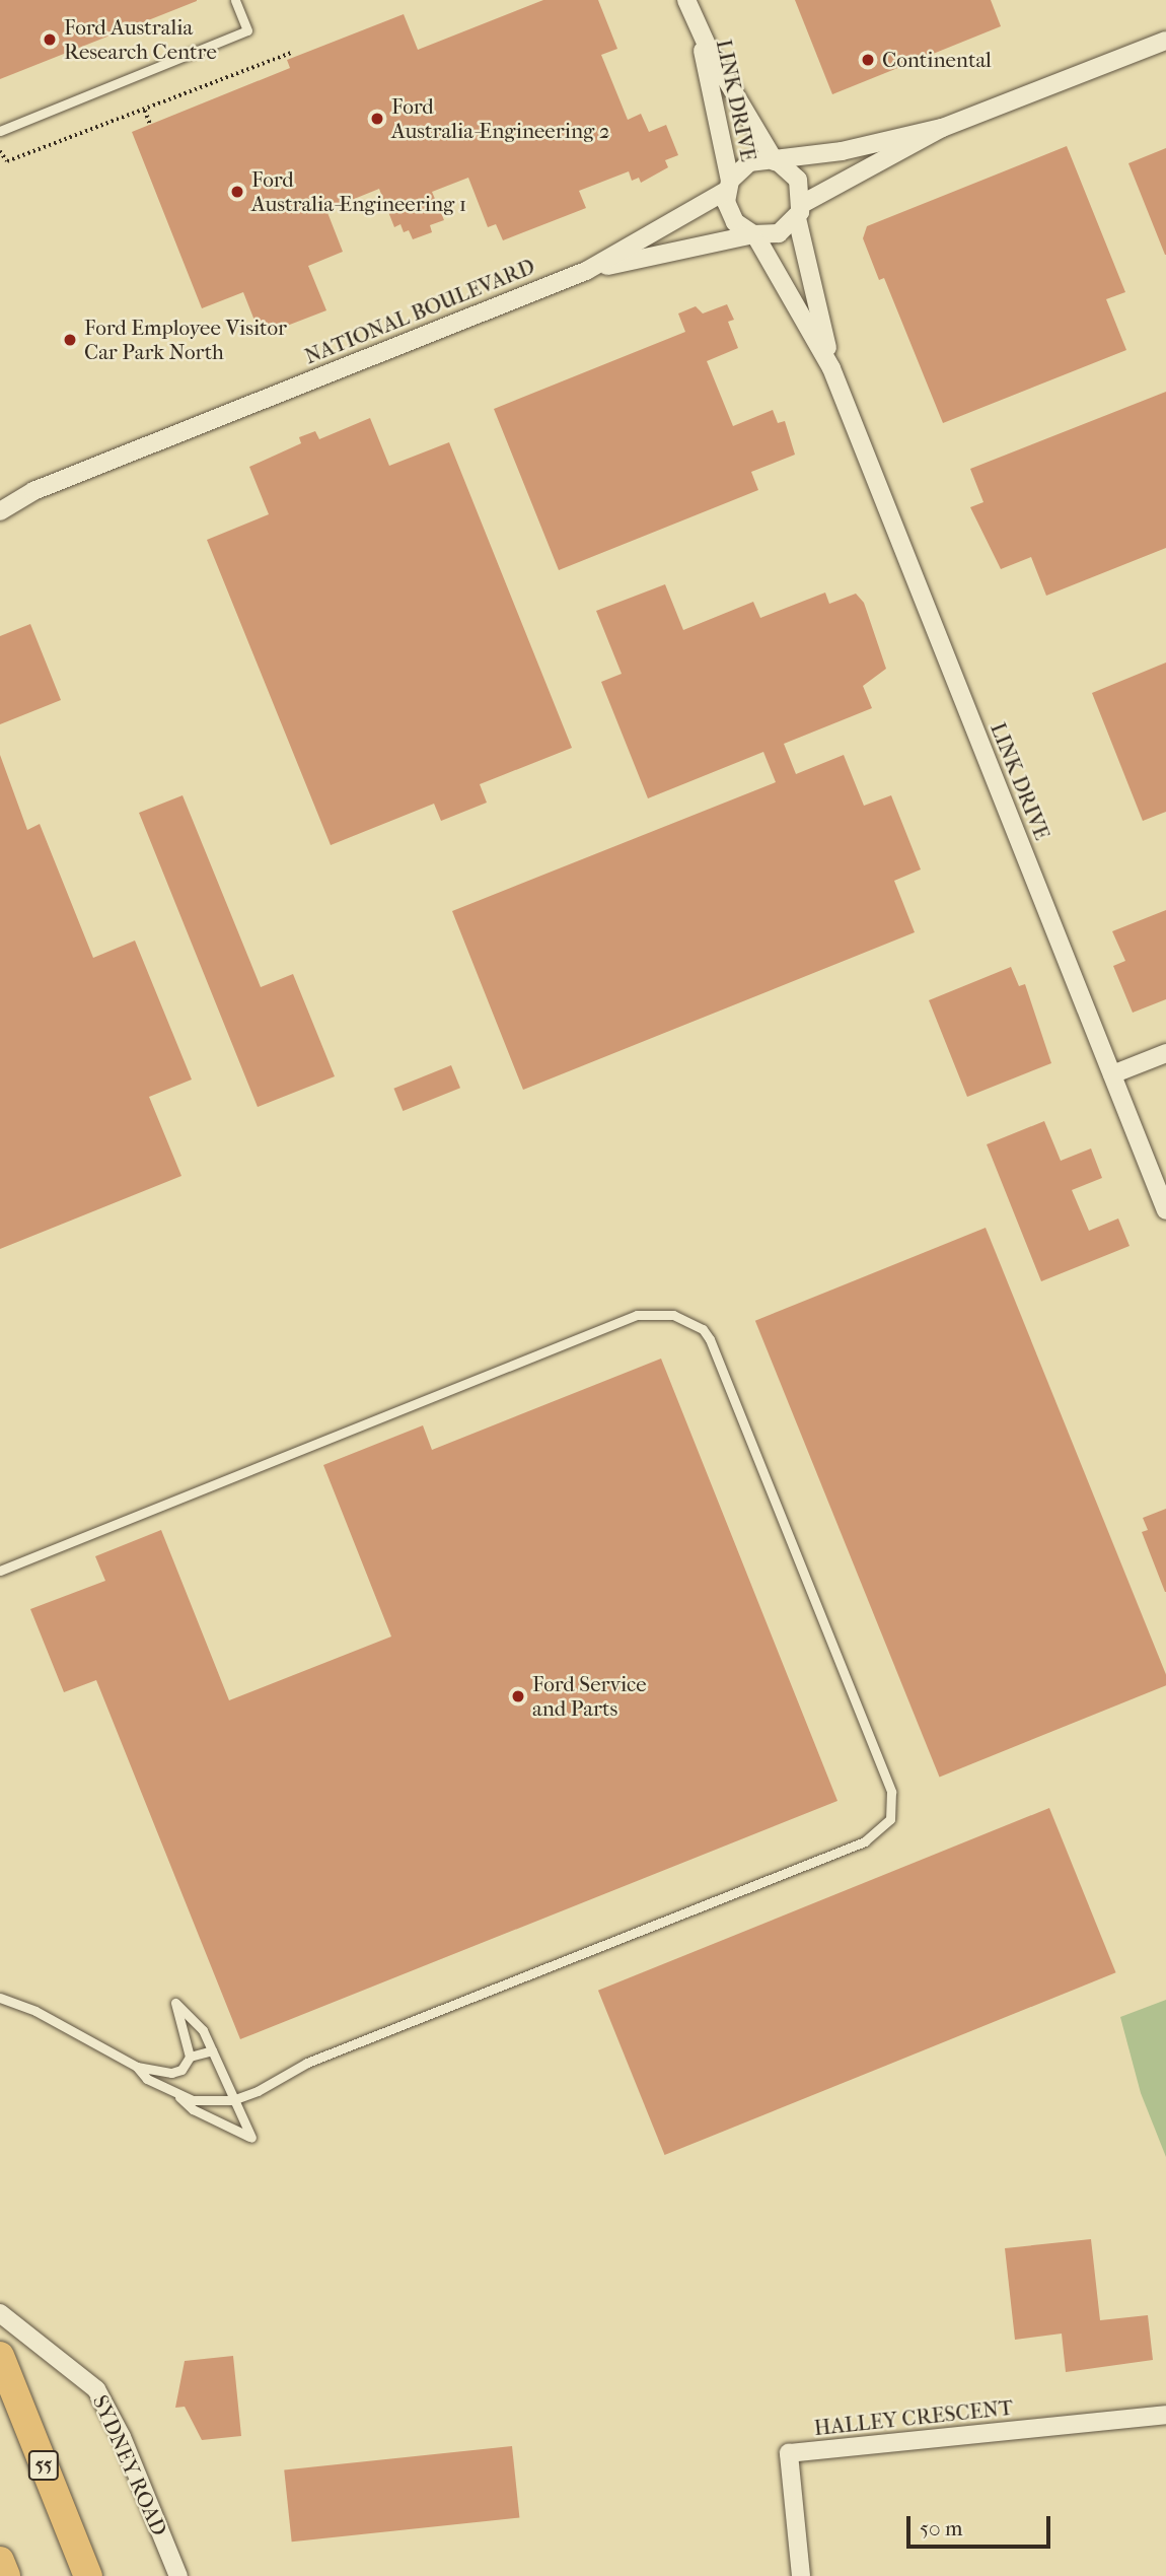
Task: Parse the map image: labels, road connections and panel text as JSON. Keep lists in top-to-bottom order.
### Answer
{
  "streets": {
    "highway": ["55"],
    "street": [
      "LINK DRIVE",
      "NATIONAL BOULEVARD",
      "HALLEY CRESCENT",
      "SYDNEY ROAD"
    ]
  },
  "crossings": [
    ["LINK DRIVE", "NATIONAL BOULEVARD"]
  ],
  "places": [
    "Ford Australia Research Centre",
    "Continental",
    "Ford Australia-Engineering 2",
    "Ford Australia-Engineering 1",
    "Ford Employee Visitor Car Park North",
    "Ford Service and Parts"
  ],
  "scale_bar": "50 m"
}
